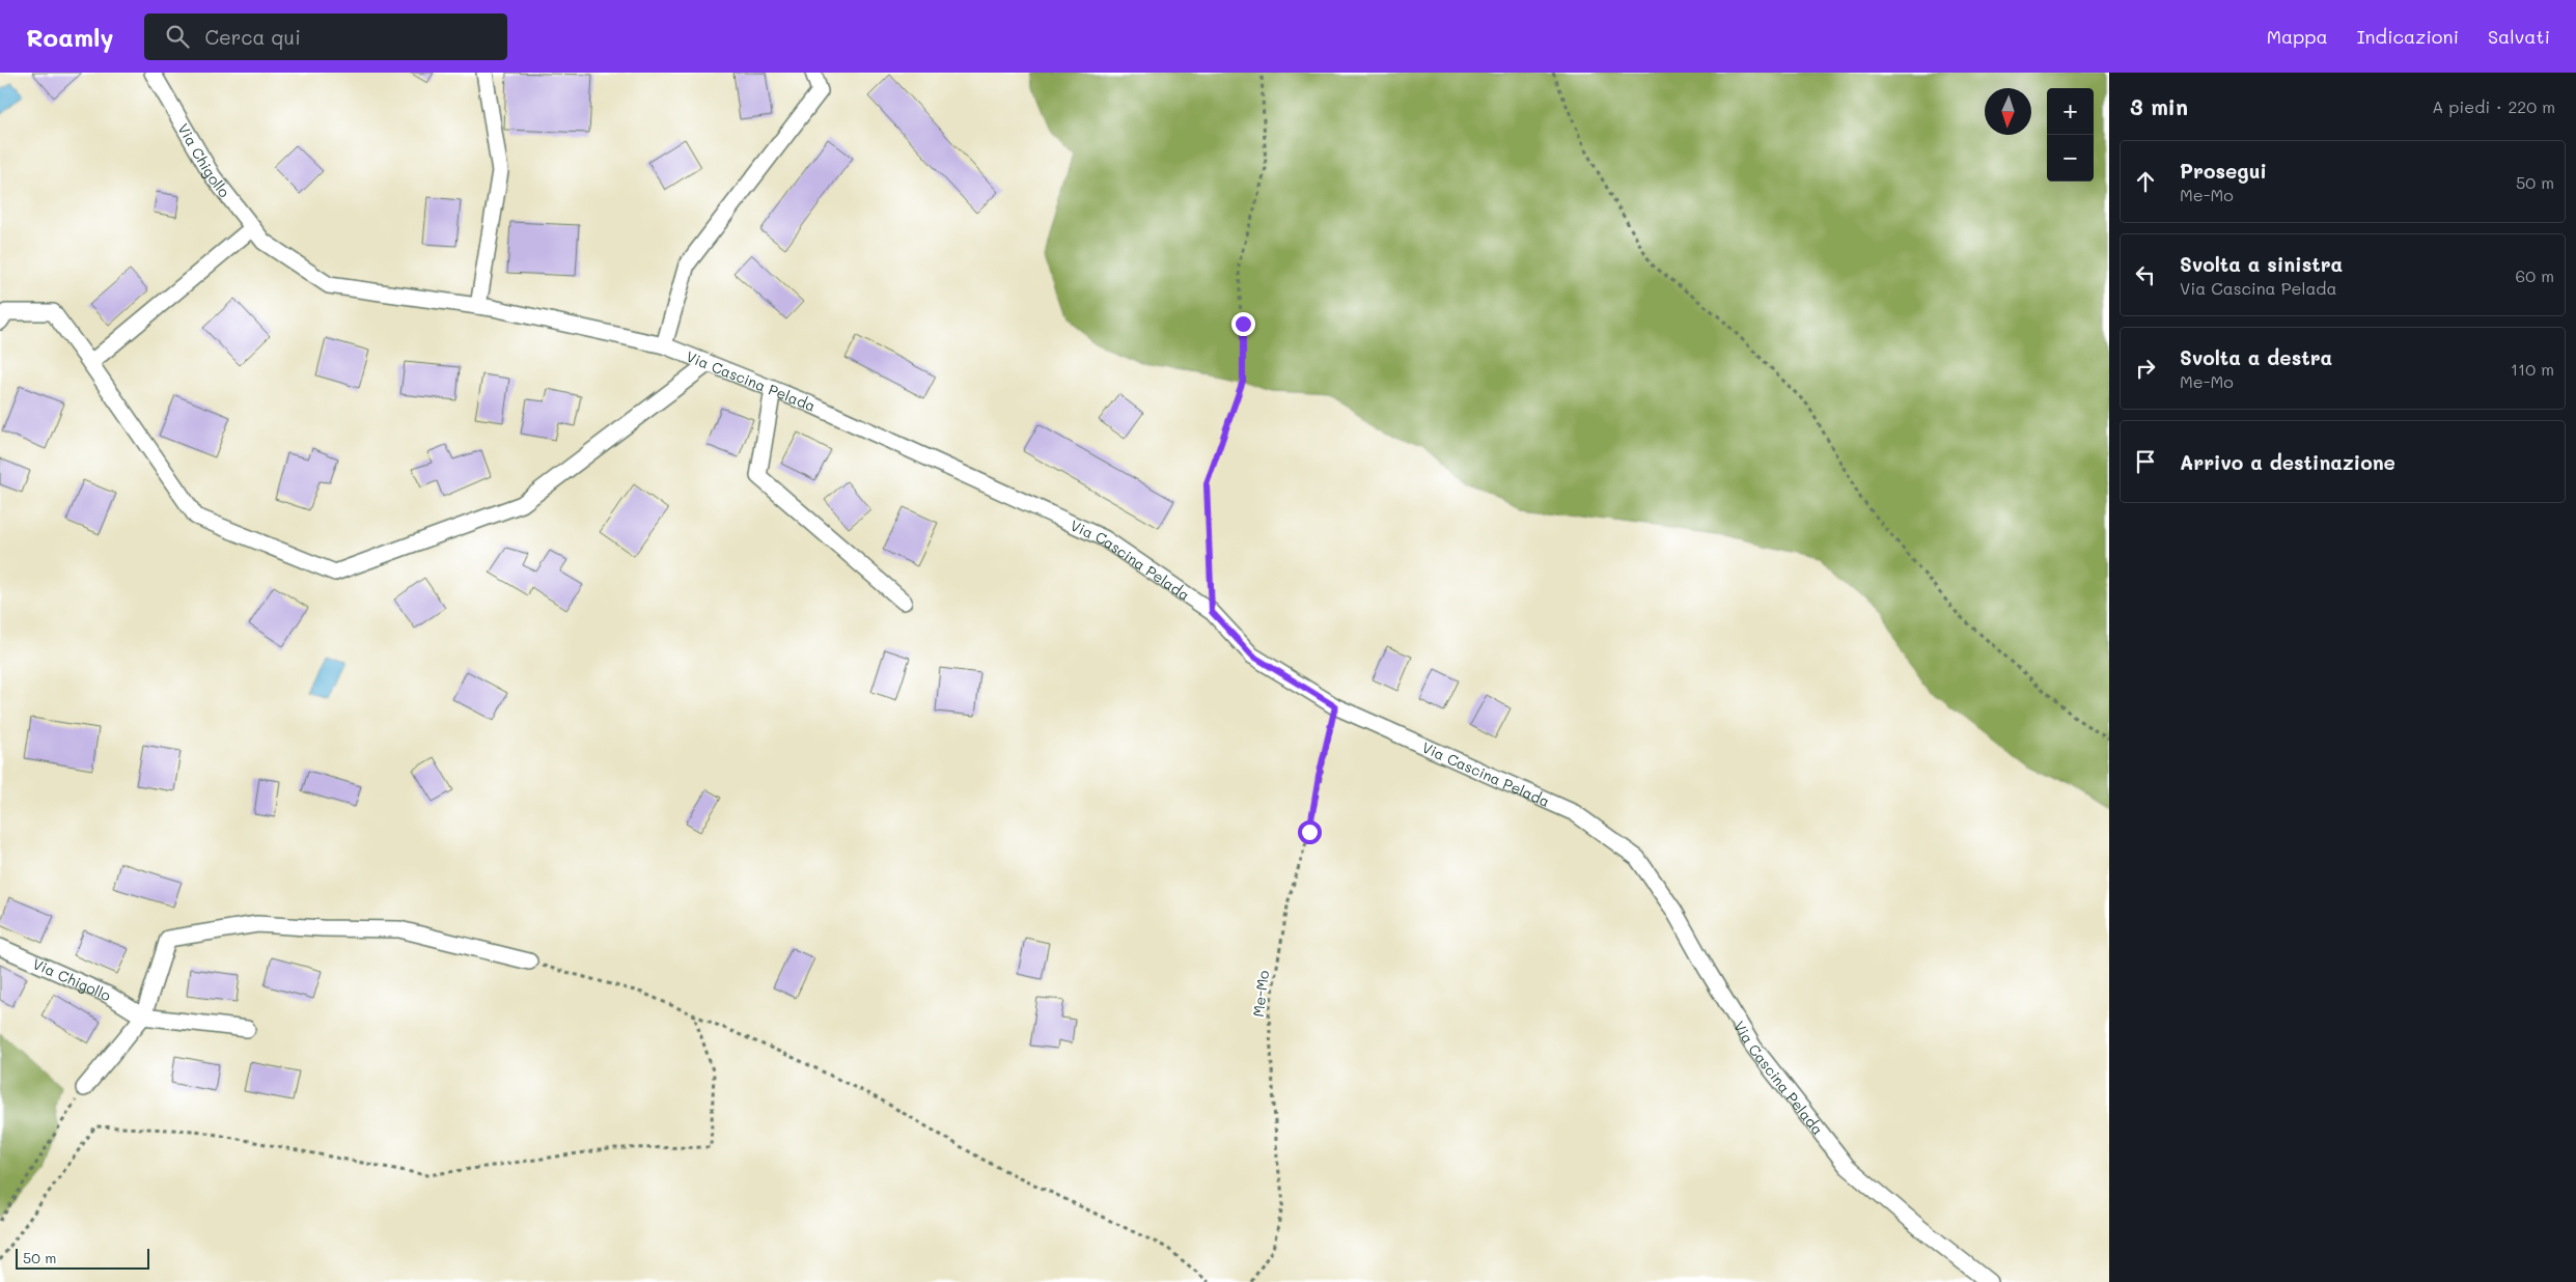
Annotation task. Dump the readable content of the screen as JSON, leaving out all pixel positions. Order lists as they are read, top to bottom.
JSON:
{
  "streets": {
    "street": ["Via Chigollo", "Via Cascina Pelada"],
    "path": ["Me-Mo"]
  },
  "crossings": [
    ["Via Chigollo", "Via Cascina Pelada"],
    ["Via Cascina Pelada", "Me-Mo"]
  ],
  "scale_bar": "50 m",
  "north": "bottom",
  "page": {
    "header": "Roamly",
    "search": "Cerca qui",
    "nav": ["Mappa", "Indicazioni", "Salvati"],
    "heading": ["3 min", "A piedi · 220 m"],
    "map_buttons": ["+", "−"],
    "list": [
      ["Prosegui", "Me-Mo", "50 m"],
      ["Svolta a sinistra", "Via Cascina Pelada", "60 m"],
      ["Svolta a destra", "Me-Mo", "110 m"],
      "Arrivo a destinazione"
    ],
    "scale": "50 m"
  }
}
